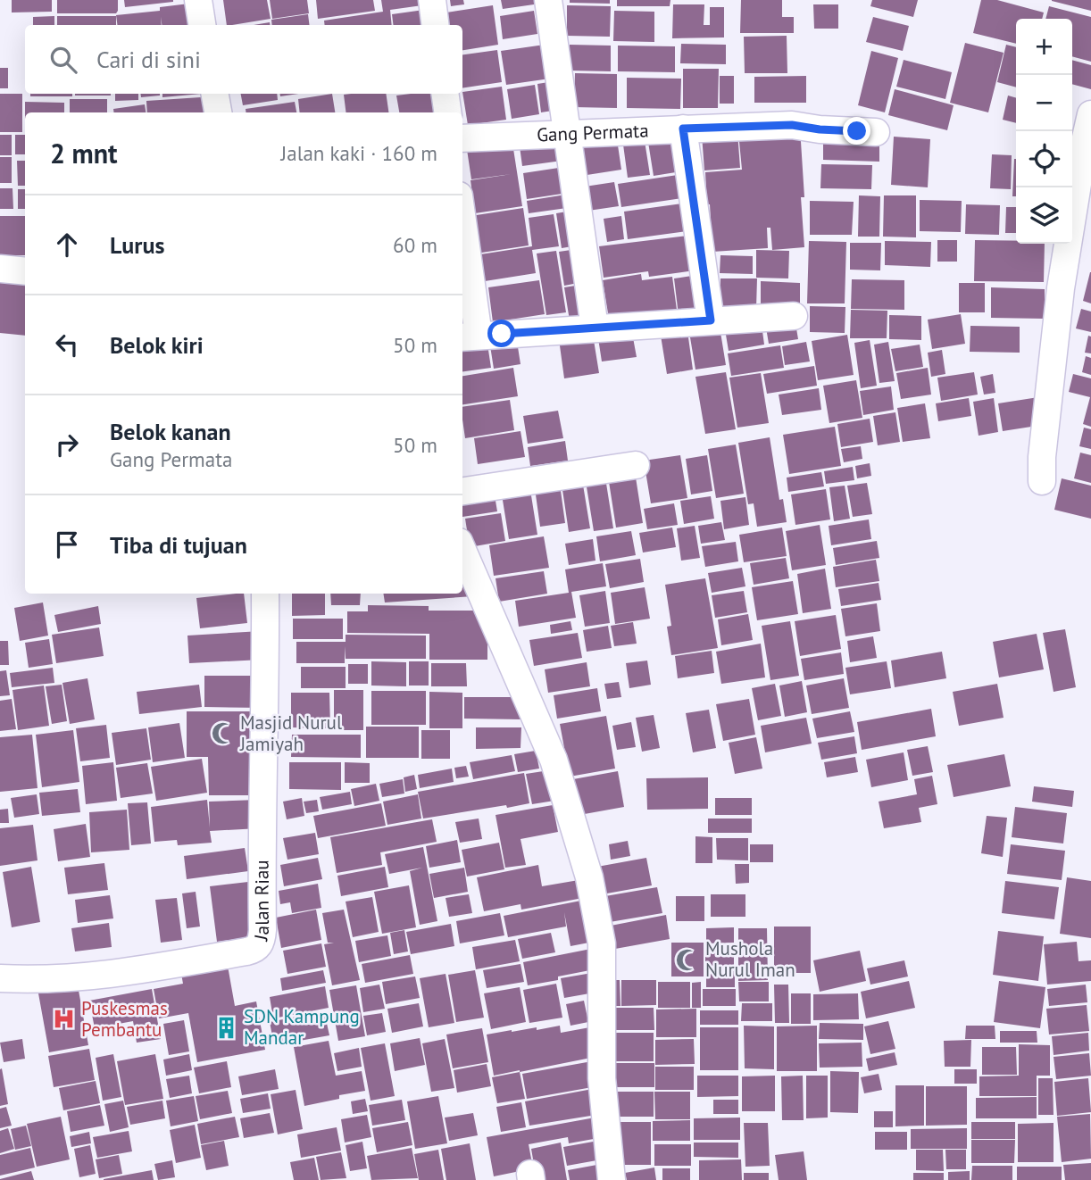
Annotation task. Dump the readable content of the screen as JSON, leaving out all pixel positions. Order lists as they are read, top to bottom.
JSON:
{
  "streets": {
    "street": ["Gang Permata", "Jalan Riau"]
  },
  "places": {
    "mosque": ["Masjid Nurul Jamiyah", "Mushola Nurul Iman"],
    "hospital": ["Puskesmas Pembantu"],
    "building": ["SDN Kampung Mandar"]
  },
  "page": {
    "map_buttons": ["+", "−"],
    "search": "Cari di sini",
    "heading": ["2 mnt", "Jalan kaki · 160 m"],
    "list": [
      ["Lurus", "60 m"],
      ["Belok kiri", "50 m"],
      ["Belok kanan", "Gang Permata", "50 m"],
      "Tiba di tujuan"
    ]
  }
}
